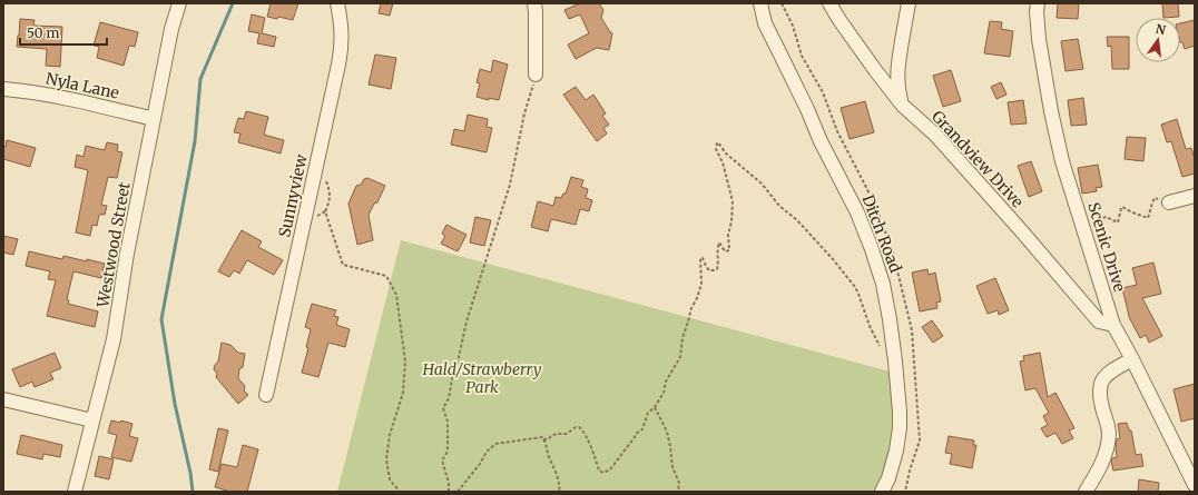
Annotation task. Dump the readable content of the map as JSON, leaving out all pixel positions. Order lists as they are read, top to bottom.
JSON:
{
  "streets": {
    "street": [
      "Nyla Lane",
      "Grandview Drive",
      "Sunnyview",
      "Ditch Road",
      "Westwood Street",
      "Scenic Drive"
    ]
  },
  "crossings": [
    ["Nyla Lane", "Westwood Street"],
    ["Grandview Drive", "Scenic Drive"]
  ],
  "parks": ["Hald/Strawberry Park"],
  "scale_bar": "50 m",
  "north": "top"
}
